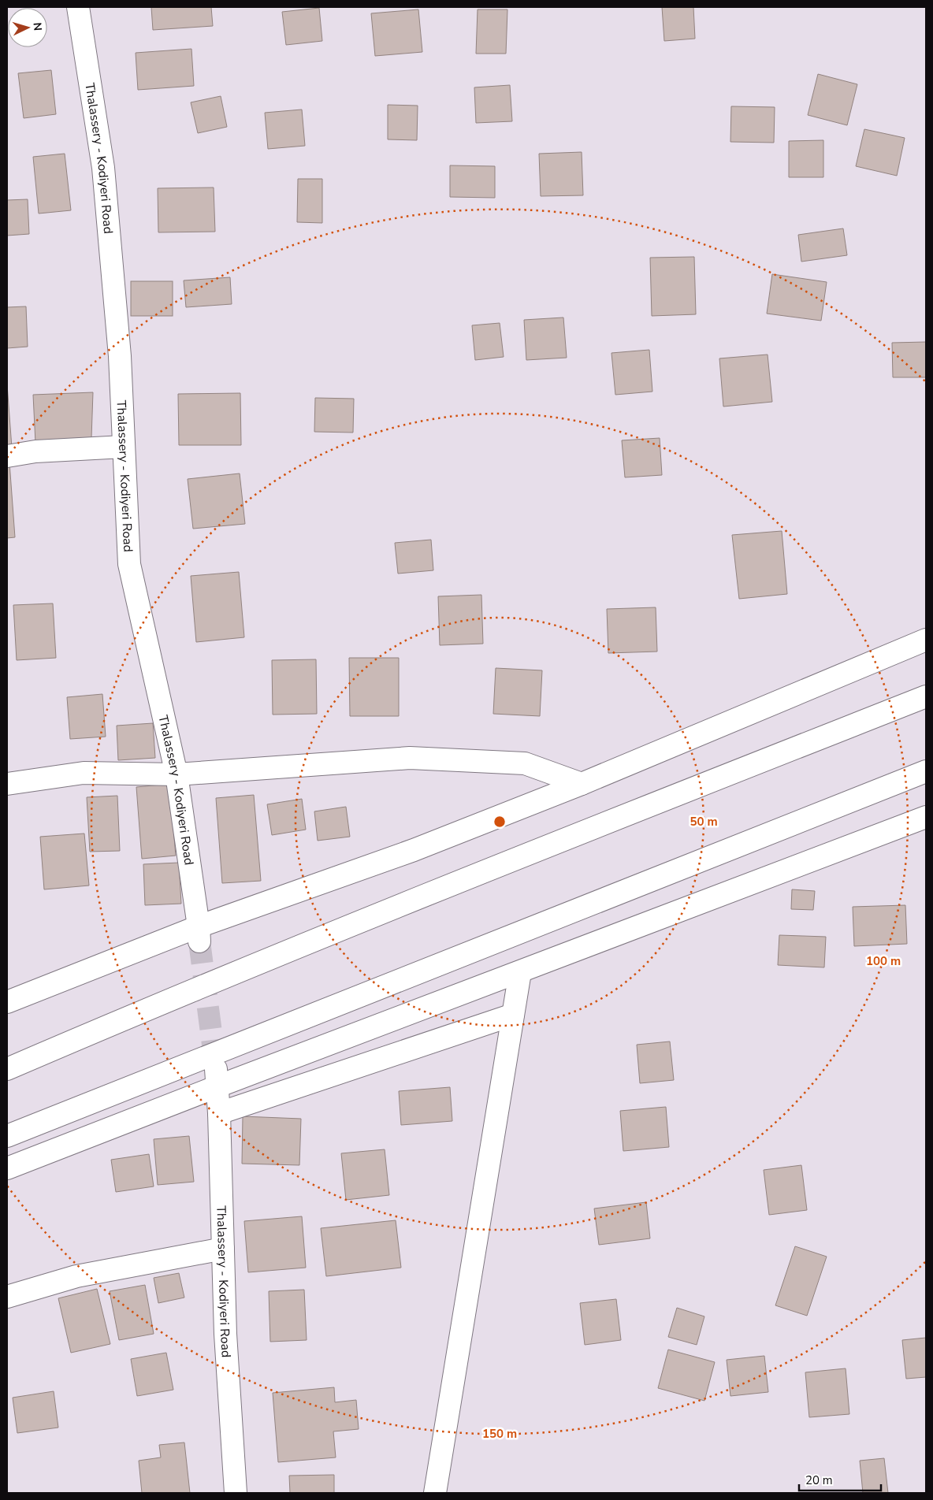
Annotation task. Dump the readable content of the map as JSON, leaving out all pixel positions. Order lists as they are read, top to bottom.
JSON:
{
  "streets": {
    "main road": ["Thalassery - Kodiyeri Road"]
  },
  "scale_bar": "20 m",
  "north": "right",
  "rings": ["50 m", "100 m", "150 m"]
}
